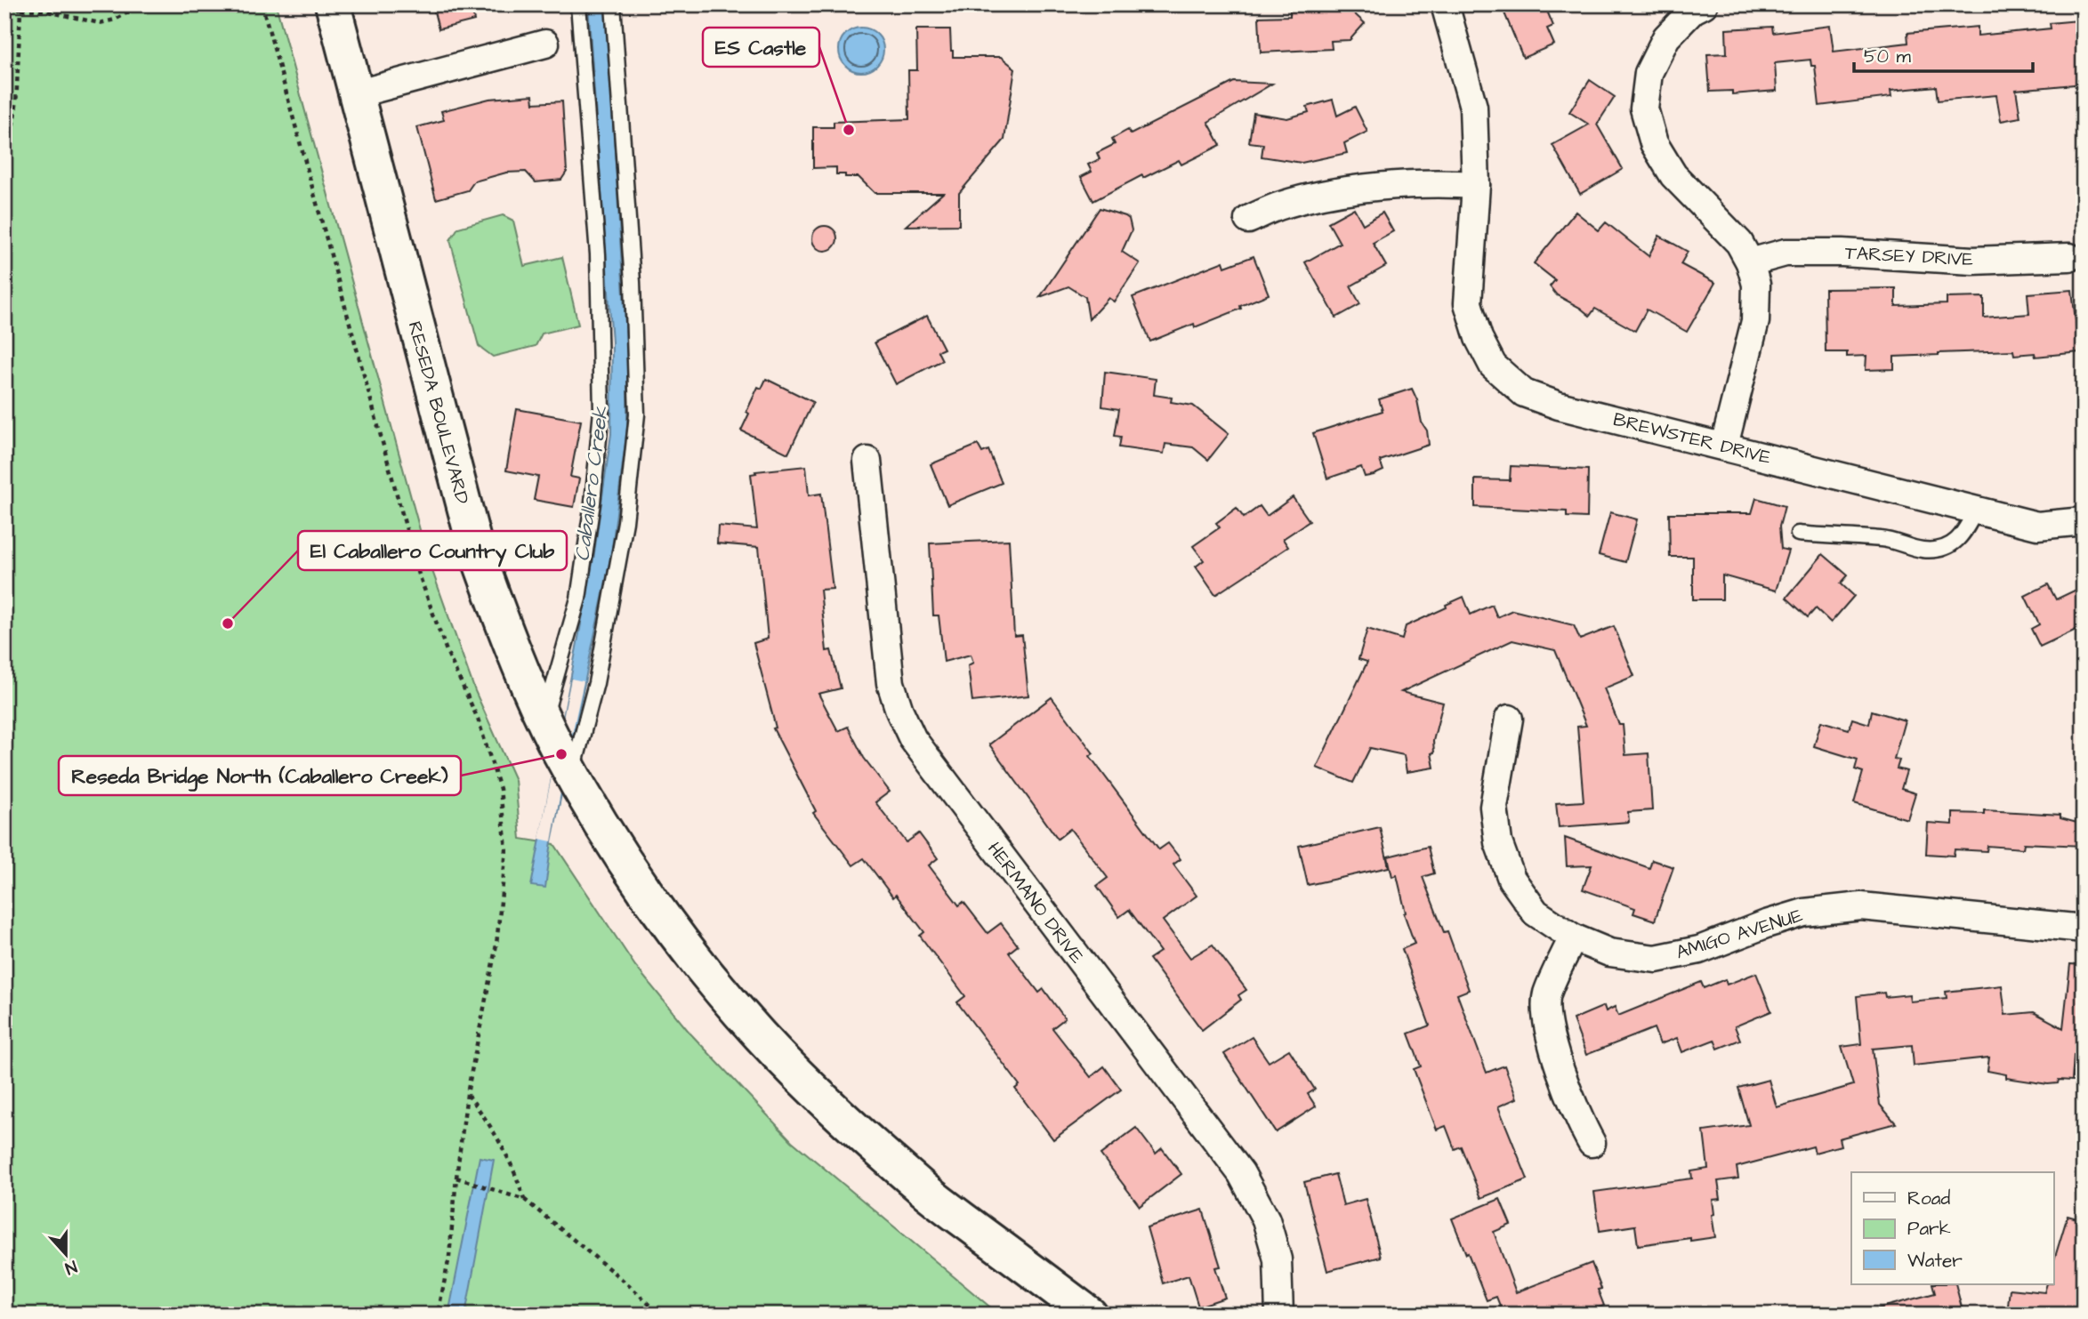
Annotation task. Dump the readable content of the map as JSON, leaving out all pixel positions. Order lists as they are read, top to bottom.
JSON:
{
  "streets": {
    "main road": ["RESEDA BOULEVARD"],
    "street": [
      "TARSEY DRIVE",
      "BREWSTER DRIVE",
      "HERMANO DRIVE",
      "AMIGO AVENUE"
    ]
  },
  "water": ["Caballero Creek"],
  "places": ["ES Castle", "El Caballero Country Club", "Reseda Bridge North (Caballero Creek)"],
  "legend": ["Road", "Park", "Water"],
  "scale_bar": "50 m",
  "north": "bottom"
}
